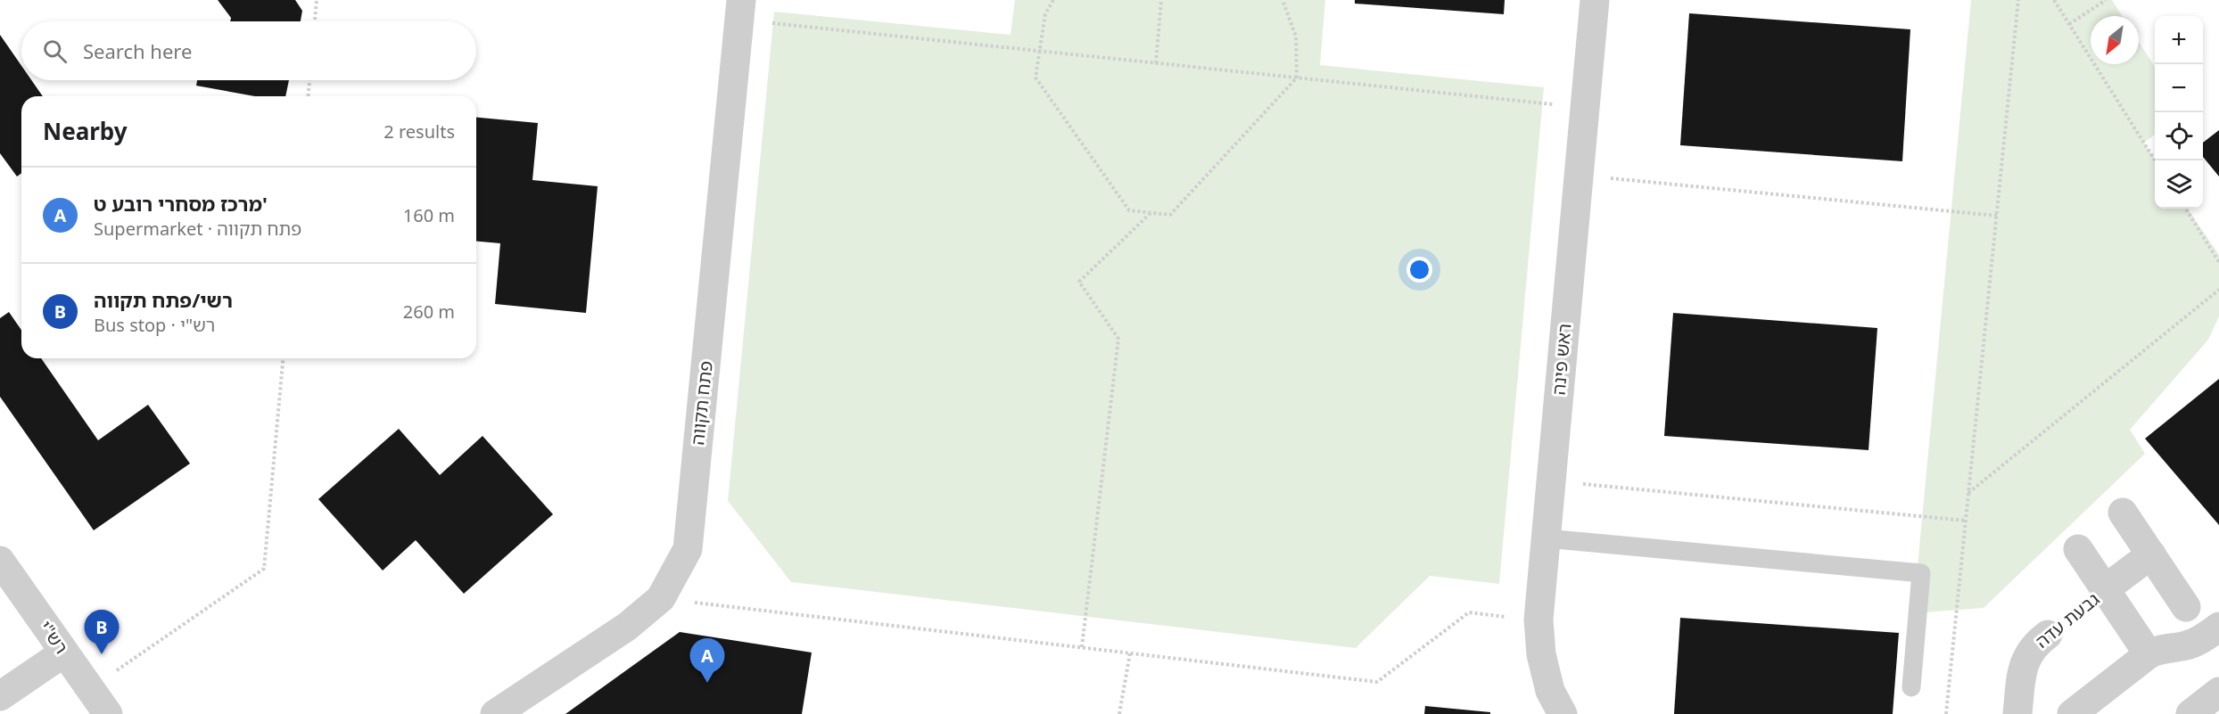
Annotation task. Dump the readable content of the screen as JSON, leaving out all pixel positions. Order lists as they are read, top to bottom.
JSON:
{
  "streets": {
    "street": [
      "ראש פינה",
      "פתח תקווה",
      "גבעת עדה",
      "רש\"י"
    ]
  },
  "north": "bottom left",
  "page": {
    "map_buttons": ["+", "−"],
    "search": "Search here",
    "heading": ["Nearby", "2 results"],
    "list": [
      {
        "mark": "A",
        "name": "מרכז מסחרי רובע ט'",
        "note": "Supermarket · פתח תקווה",
        "value": "160 m"
      },
      {
        "mark": "B",
        "name": "רשי/פתח תקווה",
        "note": "Bus stop · רש\"י",
        "value": "260 m"
      }
    ],
    "pins": ["B", "A"]
  }
}
